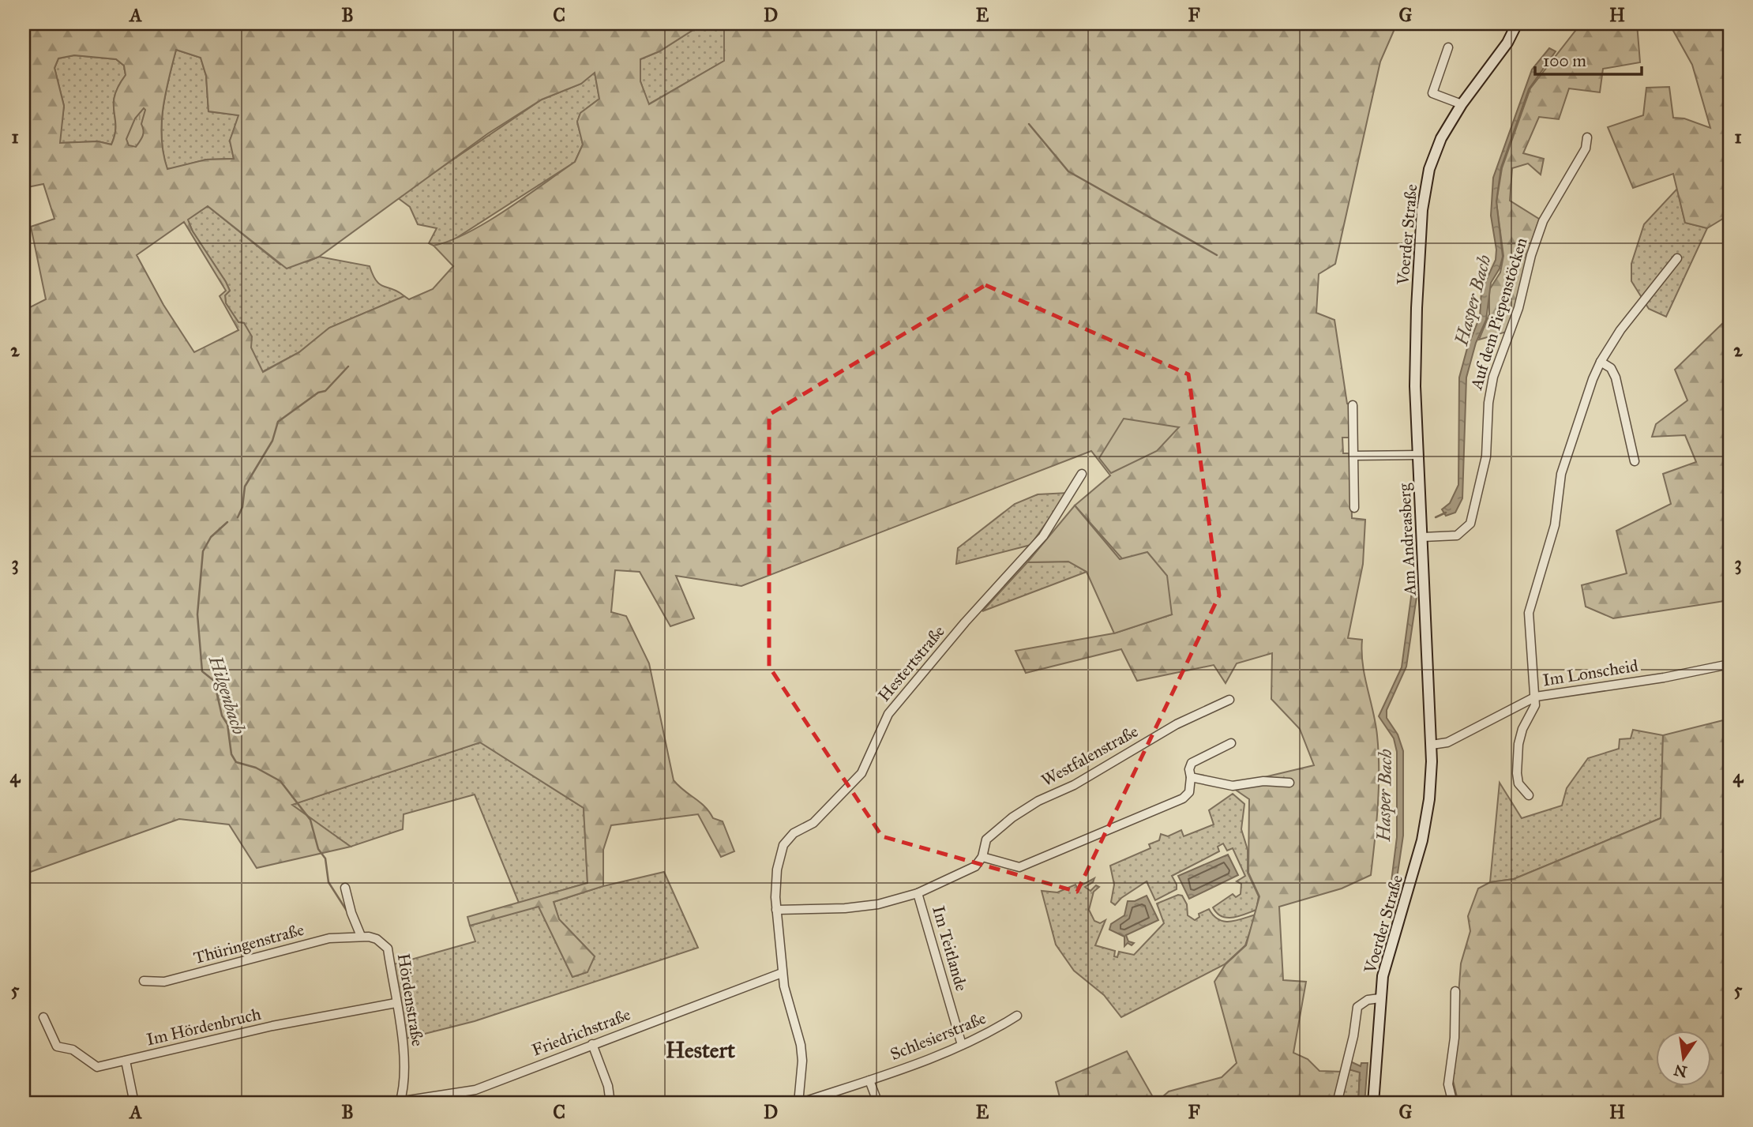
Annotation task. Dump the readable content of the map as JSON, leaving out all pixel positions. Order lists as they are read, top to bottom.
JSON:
{
  "streets": {
    "main road": ["Voerder Straße", "Am Andreasberg"],
    "street": [
      "Auf dem Piepenstöcken",
      "Hestertstraße",
      "Im Lonscheid",
      "Westfalenstraße",
      "Thüringenstraße",
      "Im Teitlande",
      "Hördenstraße",
      "Im Hördenbruch",
      "Friedrichstraße",
      "Schlesierstraße"
    ]
  },
  "crossings": [
    ["Voerder Straße", "Am Andreasberg"],
    ["Voerder Straße", "Im Lonscheid"],
    ["Auf dem Piepenstöcken", "Am Andreasberg"],
    ["Hestertstraße", "Westfalenstraße"],
    ["Hestertstraße", "Friedrichstraße"],
    ["Hestertstraße", "Schlesierstraße"],
    ["Westfalenstraße", "Im Teitlande"],
    ["Thüringenstraße", "Hördenstraße"],
    ["Im Teitlande", "Schlesierstraße"],
    ["Hördenstraße", "Im Hördenbruch"],
    ["Hördenstraße", "Friedrichstraße"]
  ],
  "districts": ["Hestert"],
  "water": ["Hasper Bach", "Hilgenbach"],
  "scale_bar": "100 m",
  "north": "bottom",
  "grid": {
    "columns": [
      "A",
      "B",
      "C",
      "D",
      "E",
      "F",
      "G",
      "H"
    ],
    "rows": [
      "1",
      "2",
      "3",
      "4",
      "5"
    ]
  }
}
